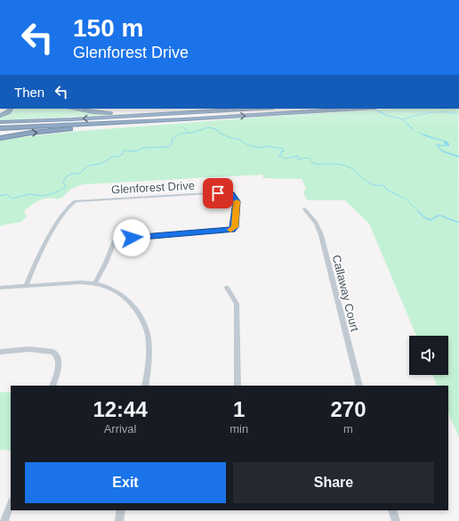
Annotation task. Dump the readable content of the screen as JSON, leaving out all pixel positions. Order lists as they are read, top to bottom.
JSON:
{
  "streets": {
    "street": ["Glenforest Drive", "Callaway Court"]
  },
  "page": {
    "turn": ["150 m", "Glenforest Drive"],
    "then": "Then",
    "eta": [
      "12:44",
      "Arrival",
      "1",
      "min",
      "270",
      "m"
    ],
    "buttons": ["Exit", "Share"]
  }
}
